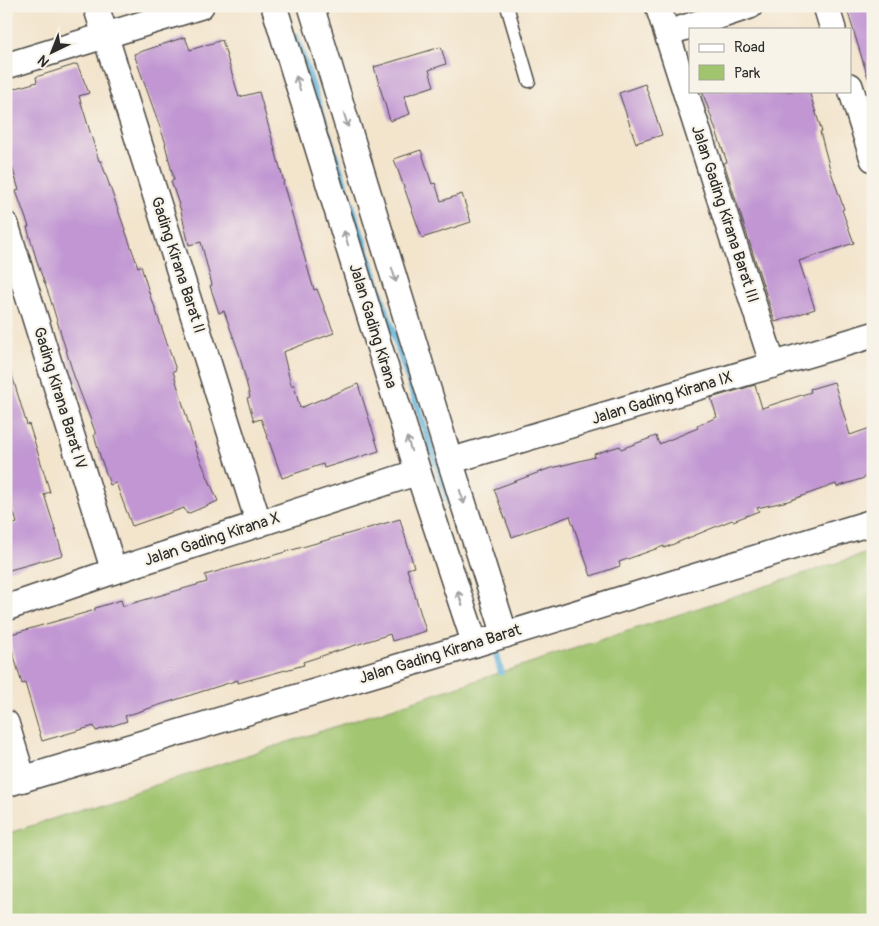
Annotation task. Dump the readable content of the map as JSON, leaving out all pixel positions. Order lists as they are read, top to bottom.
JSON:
{
  "streets": {
    "street": [
      "Jalan Gading Kirana Barat III",
      "Gading Kirana Barat II",
      "Jalan Gading Kirana",
      "Gading Kirana Barat IV",
      "Jalan Gading Kirana IX",
      "Jalan Gading Kirana X",
      "Jalan Gading Kirana Barat"
    ]
  },
  "crossings": [
    ["Jalan Gading Kirana Barat III", "Jalan Gading Kirana IX"],
    ["Gading Kirana Barat II", "Jalan Gading Kirana X"],
    ["Jalan Gading Kirana", "Jalan Gading Kirana X"],
    ["Jalan Gading Kirana", "Jalan Gading Kirana Barat"],
    ["Gading Kirana Barat IV", "Jalan Gading Kirana X"]
  ],
  "legend": ["Road", "Park"],
  "north": "bottom left"
}
